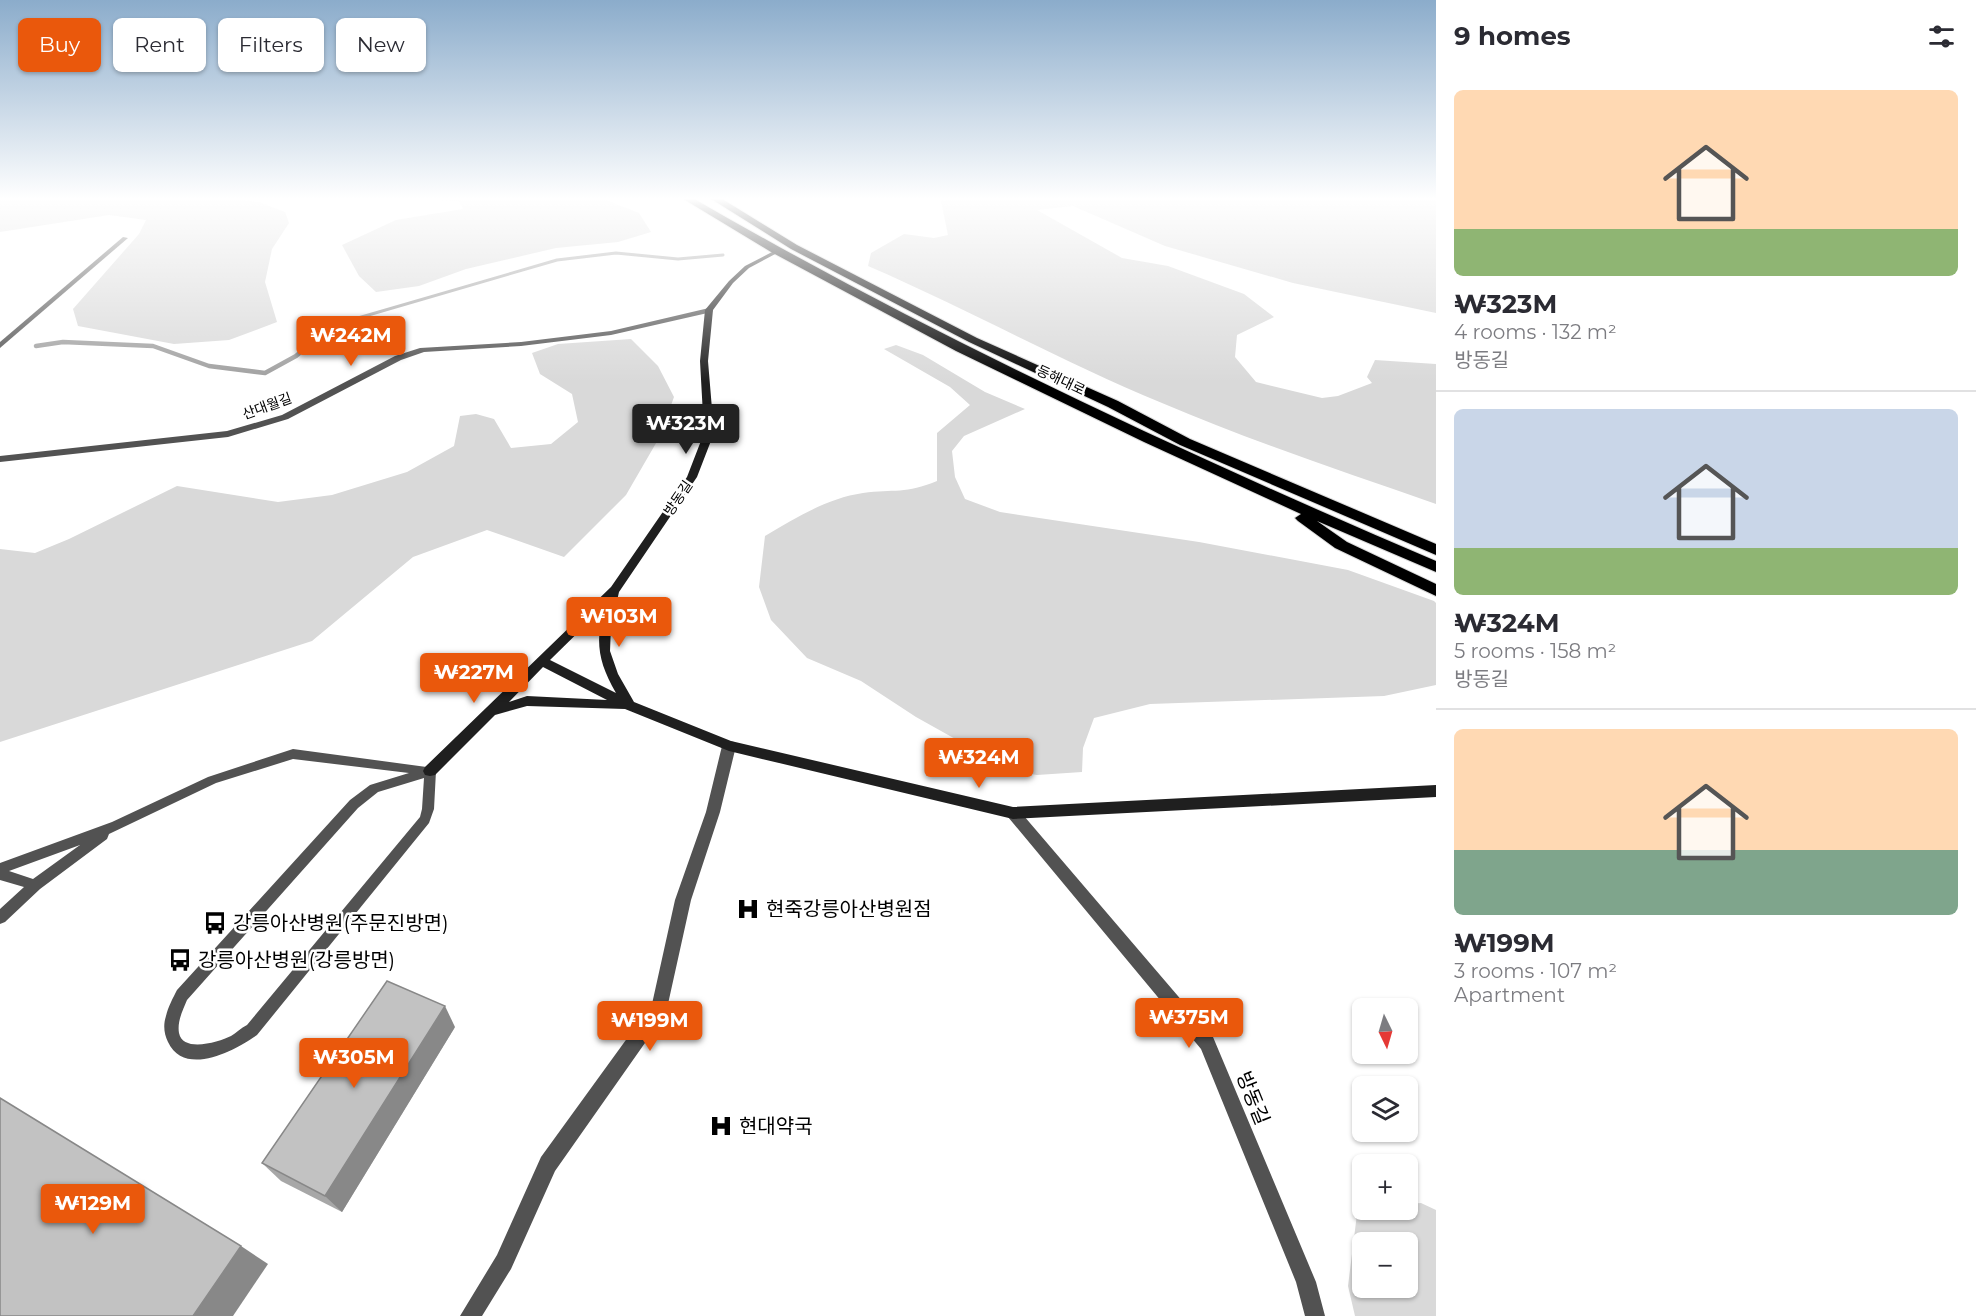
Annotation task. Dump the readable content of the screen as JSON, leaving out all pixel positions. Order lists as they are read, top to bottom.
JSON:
{
  "streets": {
    "highway": ["동해대로"],
    "street": ["산대월길", "방동길"]
  },
  "crossings": [
    ["산대월길", "방동길"]
  ],
  "places": {
    "hospital": ["현죽강릉아산병원점", "현대약국"],
    "bus stop": ["강릉아산병원(주문진방면)", "강릉아산병원(강릉방면)"]
  },
  "north": "bottom",
  "page": {
    "heading": "9 homes",
    "chip": [
      "Buy",
      "Rent",
      "Filters",
      "New"
    ],
    "list": [
      {
        "name": "₩323M",
        "note": "4 rooms · 132 m² · 방동길"
      },
      {
        "name": "₩324M",
        "note": "5 rooms · 158 m² · 방동길"
      },
      {
        "name": "₩199M",
        "note": "3 rooms · 107 m² · Apartment"
      }
    ],
    "price": [
      "₩242M",
      "₩323M",
      "₩103M",
      "₩227M",
      "₩324M",
      "₩375M",
      "₩199M",
      "₩305M",
      "₩129M"
    ],
    "map_buttons": ["+", "−"]
  }
}
